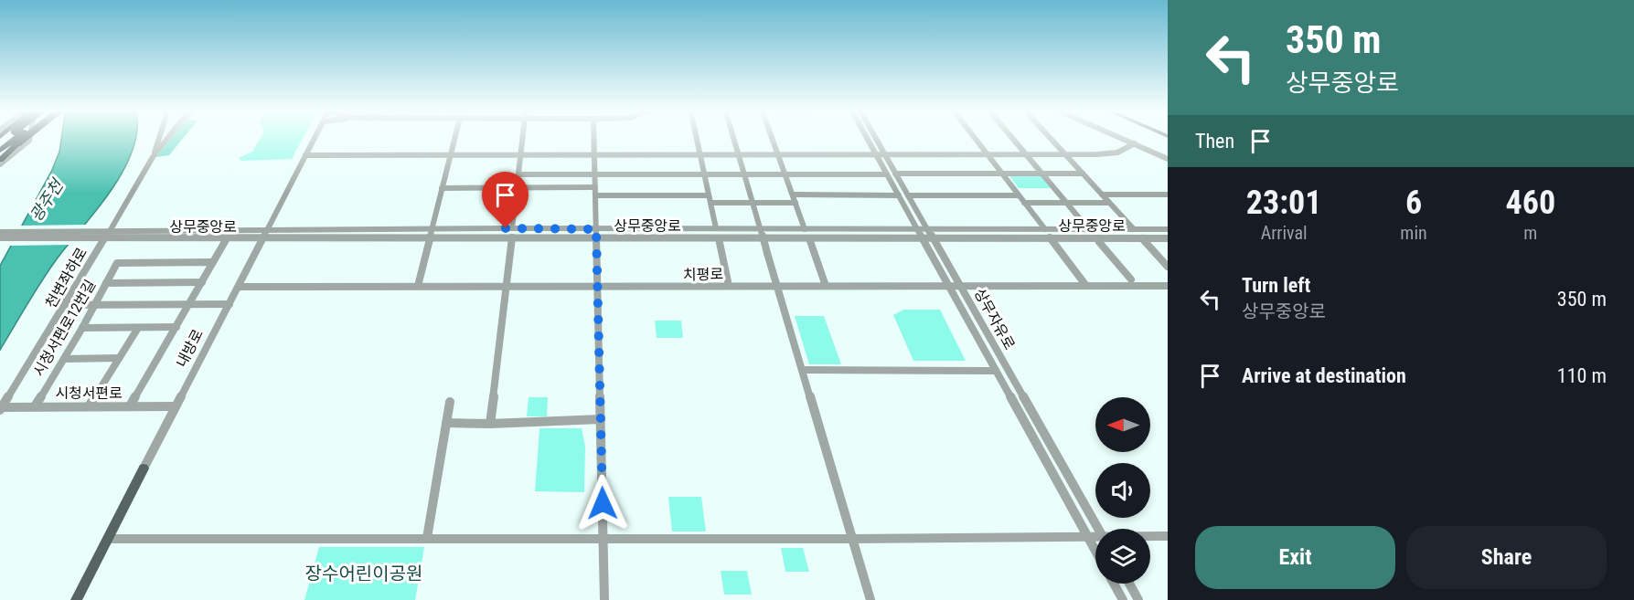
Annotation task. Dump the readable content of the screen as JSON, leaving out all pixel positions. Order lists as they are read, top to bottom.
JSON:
{
  "streets": {
    "main road": ["내방로"],
    "street": [
      "상무중앙로",
      "치평로",
      "천변좌하로",
      "상무자유로",
      "시청서편로12번길",
      "시청서편로"
    ]
  },
  "crossings": [
    ["상무중앙로", "천변좌하로"],
    ["상무중앙로", "상무자유로"],
    ["상무중앙로", "내방로"],
    ["치평로", "상무자유로"],
    ["치평로", "내방로"],
    ["천변좌하로", "시청서편로"],
    ["시청서편로12번길", "시청서편로"],
    ["내방로", "시청서편로"]
  ],
  "water": ["광주천"],
  "parks": ["장수어린이공원"],
  "north": "left",
  "page": {
    "turn": ["350 m", "상무중앙로"],
    "then": "Then",
    "eta": [
      "23:01",
      "Arrival",
      "6",
      "min",
      "460",
      "m"
    ],
    "list": [
      {
        "name": "Turn left",
        "note": "상무중앙로",
        "value": "350 m"
      },
      {
        "name": "Arrive at destination",
        "value": "110 m"
      }
    ],
    "buttons": ["Exit", "Share"]
  }
}
